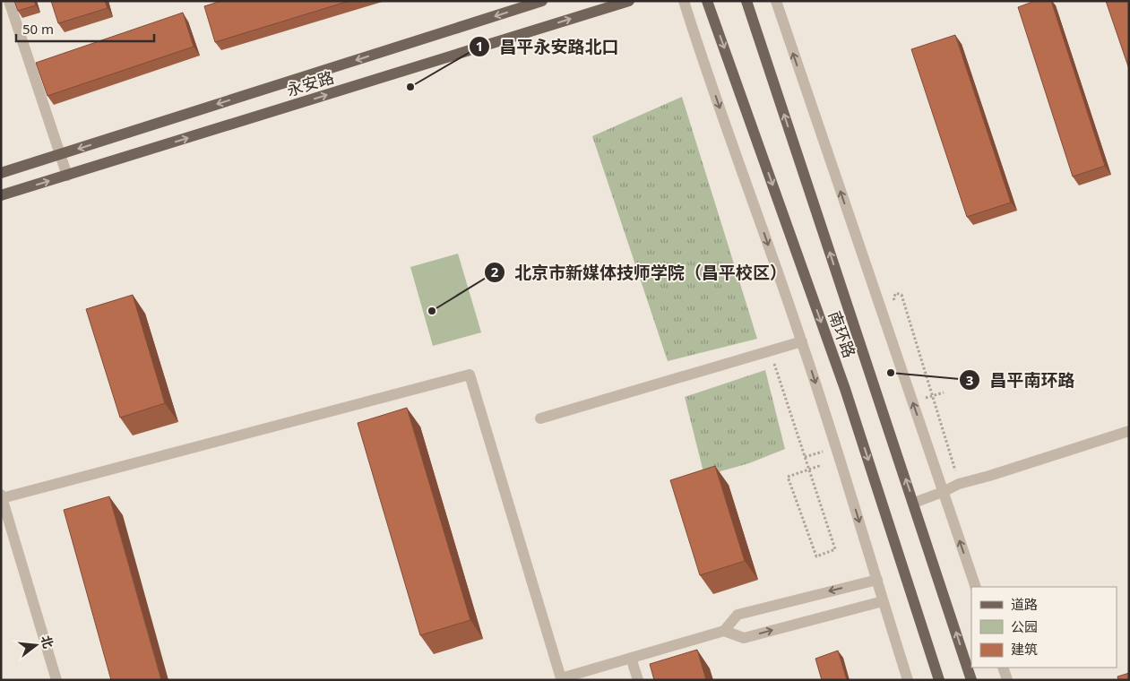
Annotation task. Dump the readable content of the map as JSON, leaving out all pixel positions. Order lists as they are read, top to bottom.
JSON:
{
  "streets": {
    "main road": ["永安路", "南环路"]
  },
  "places": ["昌平永安路北口", "北京市新媒体技师学院（昌平校区）", "昌平南环路"],
  "legend": ["道路", "公园", "建筑"],
  "scale_bar": "50 m",
  "north": "right"
}
